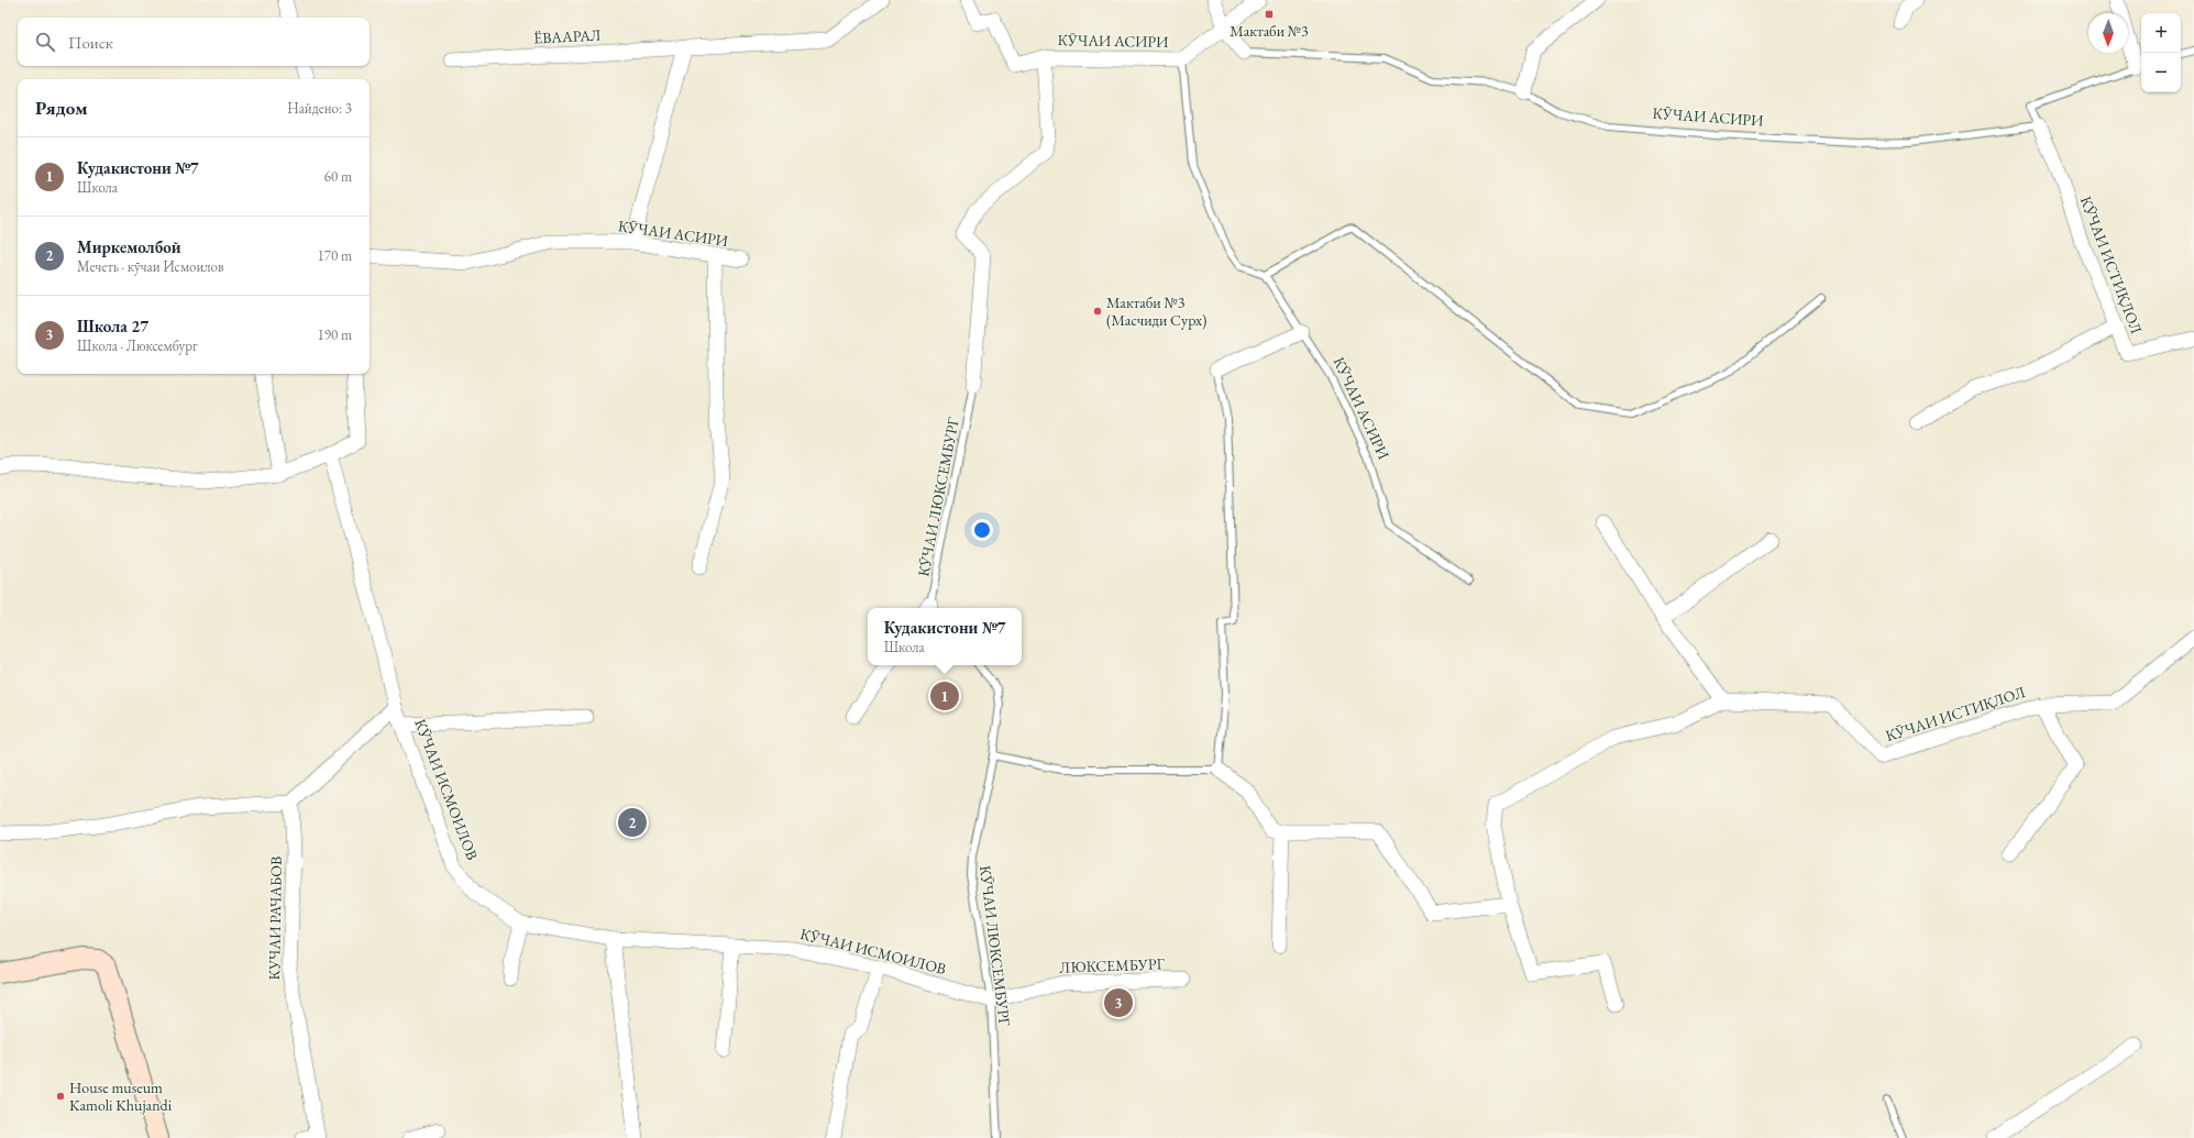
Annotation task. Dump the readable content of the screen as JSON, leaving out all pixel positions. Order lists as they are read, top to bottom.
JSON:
{
  "streets": {
    "street": [
      "ЁВААРАЛ",
      "КӮЧАИ АСИРИ",
      "КӮЧАИ ИСТИҚЛОЛ",
      "КӮЧАИ ИСМОИЛОВ",
      "КУЧАИ РАЧАБОВ",
      "ЛЮКСЕМБУРГ"
    ],
    "lane": ["КӮЧАИ ЛЮКСЕМБУРГ"]
  },
  "crossings": [
    ["КӮЧАИ АСИРИ", "КӮЧАИ ИСТИҚЛОЛ"],
    ["КӮЧАИ АСИРИ", "КӮЧАИ ЛЮКСЕМБУРГ"],
    ["КӮЧАИ ЛЮКСЕМБУРГ", "КӮЧАИ ИСМОИЛОВ"],
    ["КӮЧАИ ЛЮКСЕМБУРГ", "ЛЮКСЕМБУРГ"],
    ["КӮЧАИ ИСМОИЛОВ", "ЛЮКСЕМБУРГ"]
  ],
  "places": {
    "transit": ["Мактаби №3"],
    "other": ["Мактаби №3 (Масчиди Сурх)", "House museum Kamoli Khujandi"]
  },
  "north": "bottom",
  "page": {
    "map_buttons": ["+", "−"],
    "search": "Поиск",
    "heading": ["Рядом", "Найдено: 3"],
    "list": [
      {
        "mark": "1",
        "name": "Кудакистони №7",
        "note": "Школа",
        "value": "60 m"
      },
      {
        "mark": "2",
        "name": "Миркемолбой",
        "note": "Мечеть · кӯчаи Исмоилов",
        "value": "170 m"
      },
      {
        "mark": "3",
        "name": "Школа 27",
        "note": "Школа · Люксембург",
        "value": "190 m"
      }
    ],
    "popup": ["Кудакистони №7", "Школа"],
    "pins": ["1", "2", "3"]
  }
}
